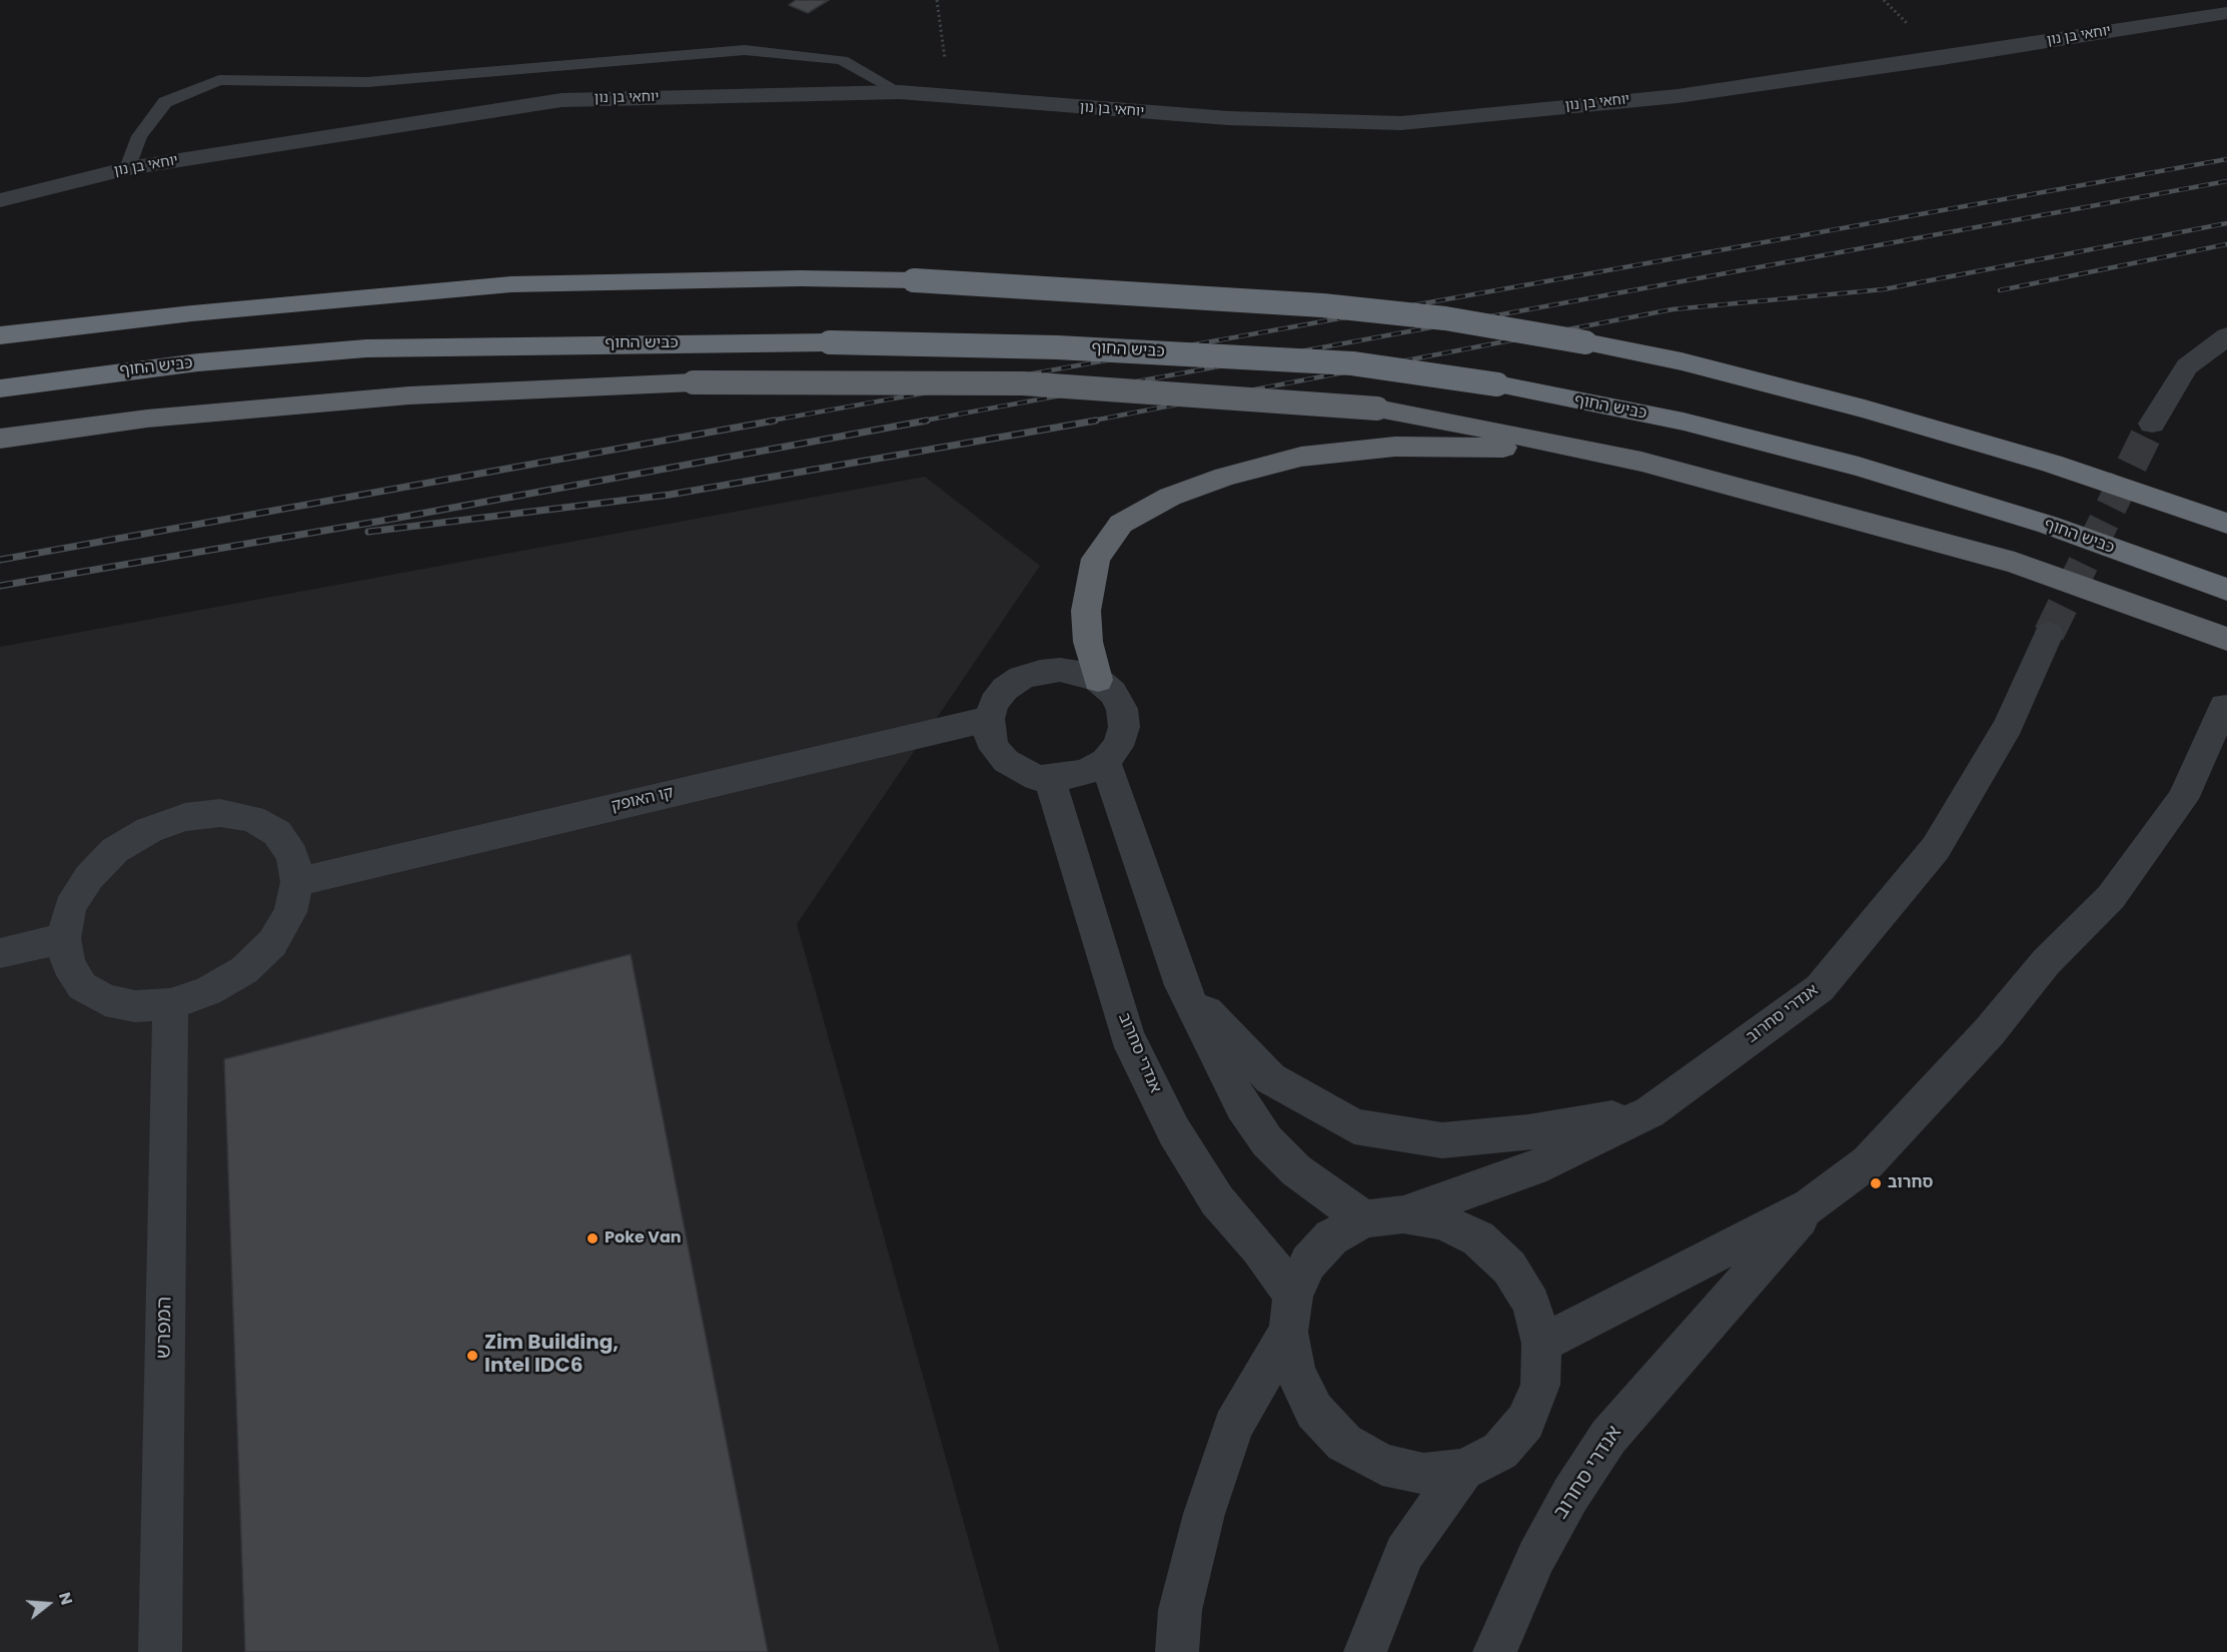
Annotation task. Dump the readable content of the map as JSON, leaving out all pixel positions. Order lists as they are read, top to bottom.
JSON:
{
  "streets": {
    "highway": ["כביש החוף"],
    "street": [
      "יוחאי בן נון",
      "קו האופק",
      "אנדרי סחרוב",
      "המפרש"
    ]
  },
  "crossings": [
    ["קו האופק", "אנדרי סחרוב"],
    ["קו האופק", "המפרש"]
  ],
  "places": ["סחרוב", "Poke Van", "Zim Building, Intel IDC6"],
  "north": "right"
}
